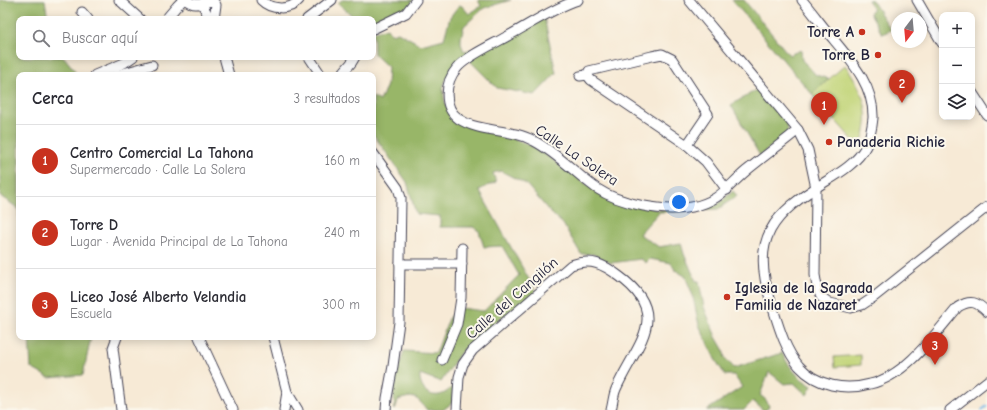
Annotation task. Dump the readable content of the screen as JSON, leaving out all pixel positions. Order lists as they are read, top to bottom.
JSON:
{
  "streets": {
    "street": ["Calle La Solera", "Calle del Cangilón"]
  },
  "places": [
    "Torre A",
    "Torre B",
    "Panaderia Richie",
    "Iglesia de la Sagrada Familia de Nazaret"
  ],
  "north": "bottom",
  "page": {
    "map_buttons": ["+", "−"],
    "search": "Buscar aquí",
    "pins": ["2", "1", "3"],
    "heading": ["Cerca", "3 resultados"],
    "list": [
      {
        "mark": "1",
        "name": "Centro Comercial La Tahona",
        "note": "Supermercado · Calle La Solera",
        "value": "160 m"
      },
      {
        "mark": "2",
        "name": "Torre D",
        "note": "Lugar · Avenida Principal de La Tahona",
        "value": "240 m"
      },
      {
        "mark": "3",
        "name": "Liceo José Alberto Velandia",
        "note": "Escuela",
        "value": "300 m"
      }
    ]
  }
}
